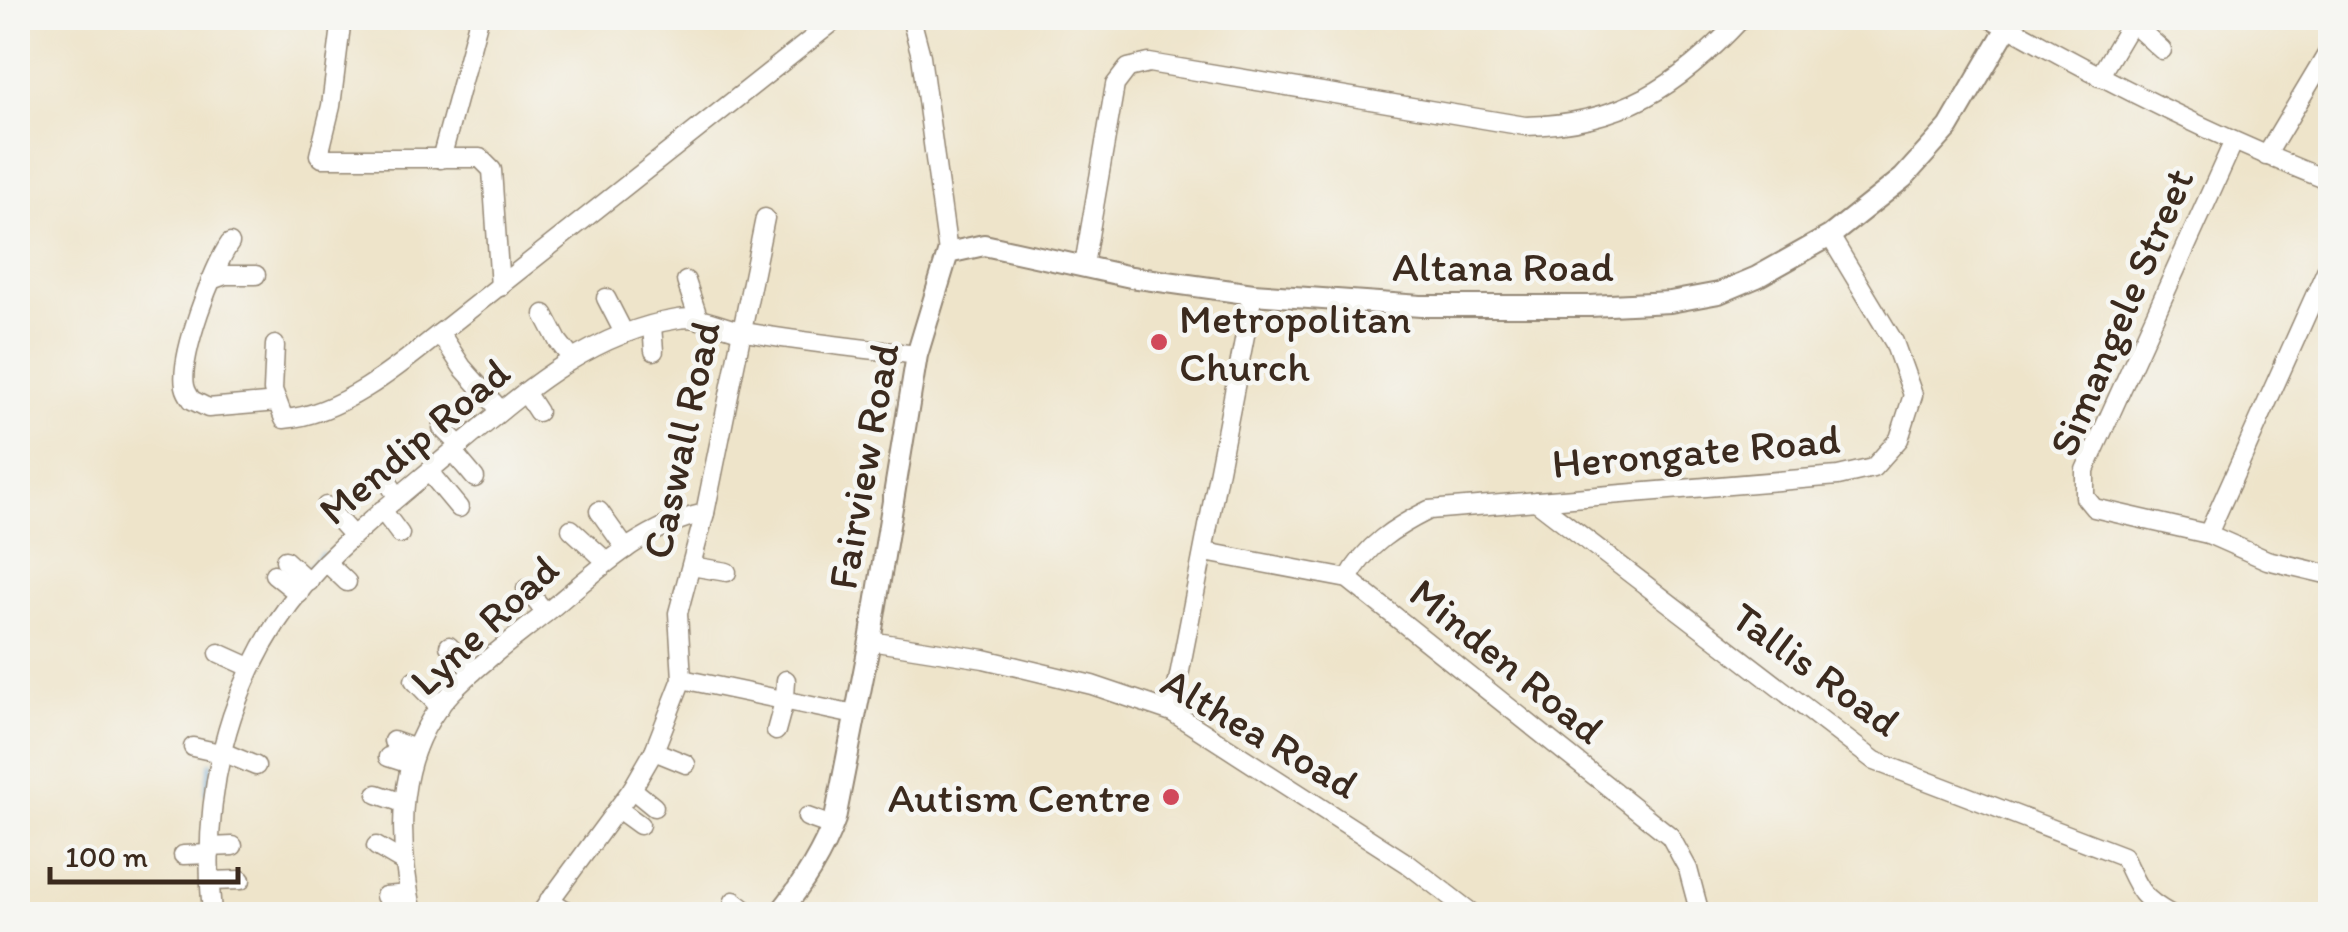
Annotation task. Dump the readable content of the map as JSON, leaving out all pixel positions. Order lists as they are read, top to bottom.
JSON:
{
  "streets": {
    "main road": ["Altana Road", "Fairview Road"],
    "street": [
      "Simangele Street",
      "Caswall Road",
      "Mendip Road",
      "Herongate Road",
      "Lyne Road",
      "Minden Road",
      "Tallis Road",
      "Althea Road"
    ]
  },
  "crossings": [
    ["Altana Road", "Herongate Road"],
    ["Altana Road", "Fairview Road"],
    ["Caswall Road", "Mendip Road"],
    ["Caswall Road", "Lyne Road"],
    ["Mendip Road", "Fairview Road"],
    ["Herongate Road", "Minden Road"],
    ["Herongate Road", "Tallis Road"],
    ["Fairview Road", "Althea Road"]
  ],
  "places": ["Metropolitan Church", "Autism Centre"],
  "scale_bar": "100 m"
}
